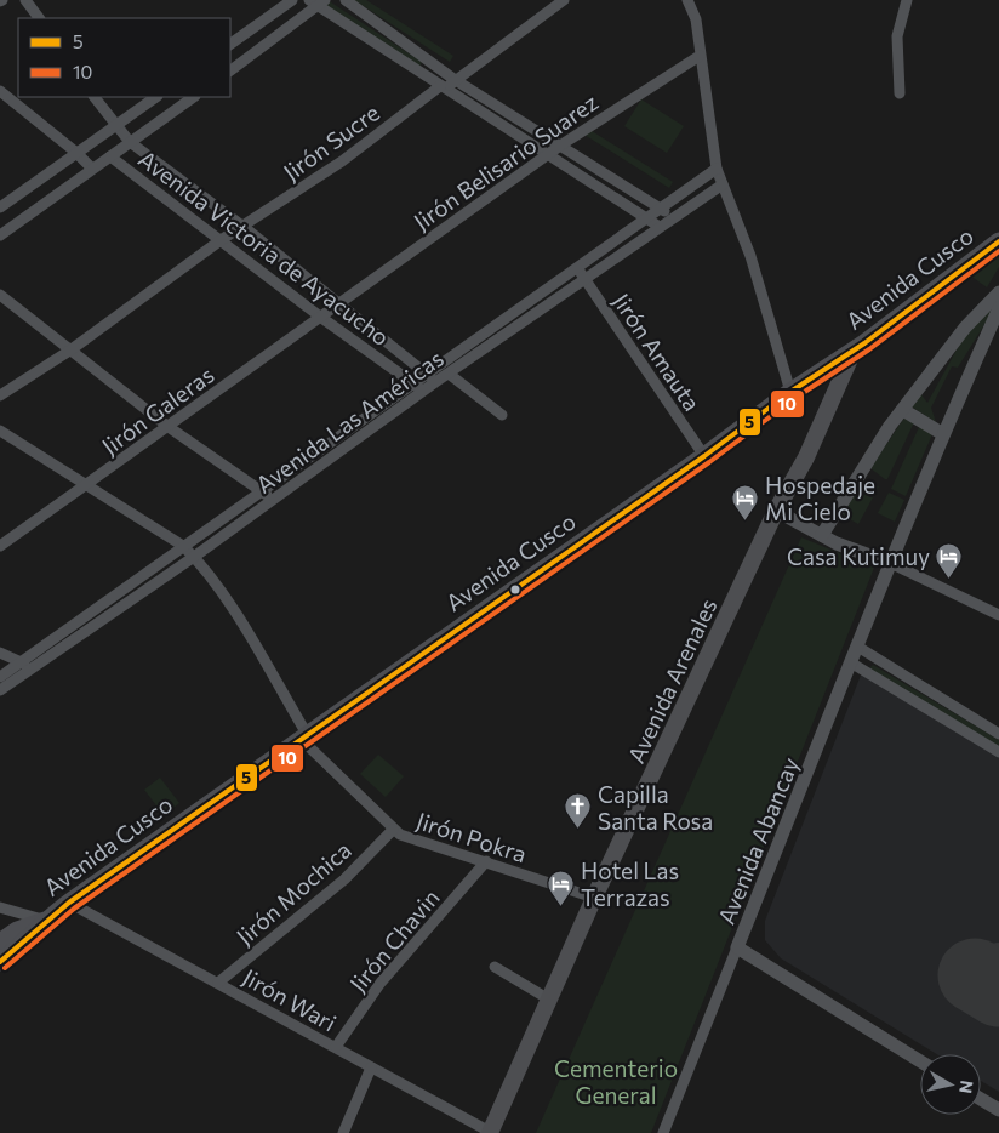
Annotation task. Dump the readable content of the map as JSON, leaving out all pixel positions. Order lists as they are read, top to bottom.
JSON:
{
  "streets": {
    "highway": ["Avenida Cusco"],
    "main road": ["Avenida Arenales"],
    "street": [
      "Jirón Sucre",
      "Jirón Belisario Suarez",
      "Avenida Victoria de Ayacucho",
      "Jirón Amauta",
      "Jirón Galeras",
      "Avenida Las Américas",
      "Jirón Pokra",
      "Avenida Abancay",
      "Jirón Mochica",
      "Jirón Chavin",
      "Jirón Wari"
    ]
  },
  "crossings": [
    ["Jirón Sucre", "Avenida Victoria de Ayacucho"],
    ["Jirón Belisario Suarez", "Avenida Victoria de Ayacucho"],
    ["Jirón Belisario Suarez", "Jirón Galeras"],
    ["Avenida Victoria de Ayacucho", "Jirón Galeras"],
    ["Avenida Victoria de Ayacucho", "Avenida Las Américas"],
    ["Avenida Cusco", "Jirón Amauta"],
    ["Avenida Cusco", "Avenida Arenales"],
    ["Avenida Cusco", "Jirón Pokra"],
    ["Avenida Cusco", "Jirón Wari"],
    ["Jirón Amauta", "Avenida Las Américas"],
    ["Jirón Galeras", "Jirón Pokra"],
    ["Avenida Las Américas", "Jirón Pokra"],
    ["Avenida Arenales", "Jirón Pokra"],
    ["Avenida Arenales", "Jirón Wari"],
    ["Jirón Pokra", "Jirón Mochica"],
    ["Jirón Pokra", "Jirón Chavin"],
    ["Jirón Mochica", "Jirón Wari"],
    ["Jirón Chavin", "Jirón Wari"]
  ],
  "parks": ["Cementerio General"],
  "places": {
    "hotel": ["Hospedaje Mi Cielo", "Casa Kutimuy", "Hotel Las Terrazas"],
    "church": ["Capilla Santa Rosa"]
  },
  "lines": ["transit line 5", "transit line 10"],
  "legend": ["5", "10"],
  "north": "right"
}
